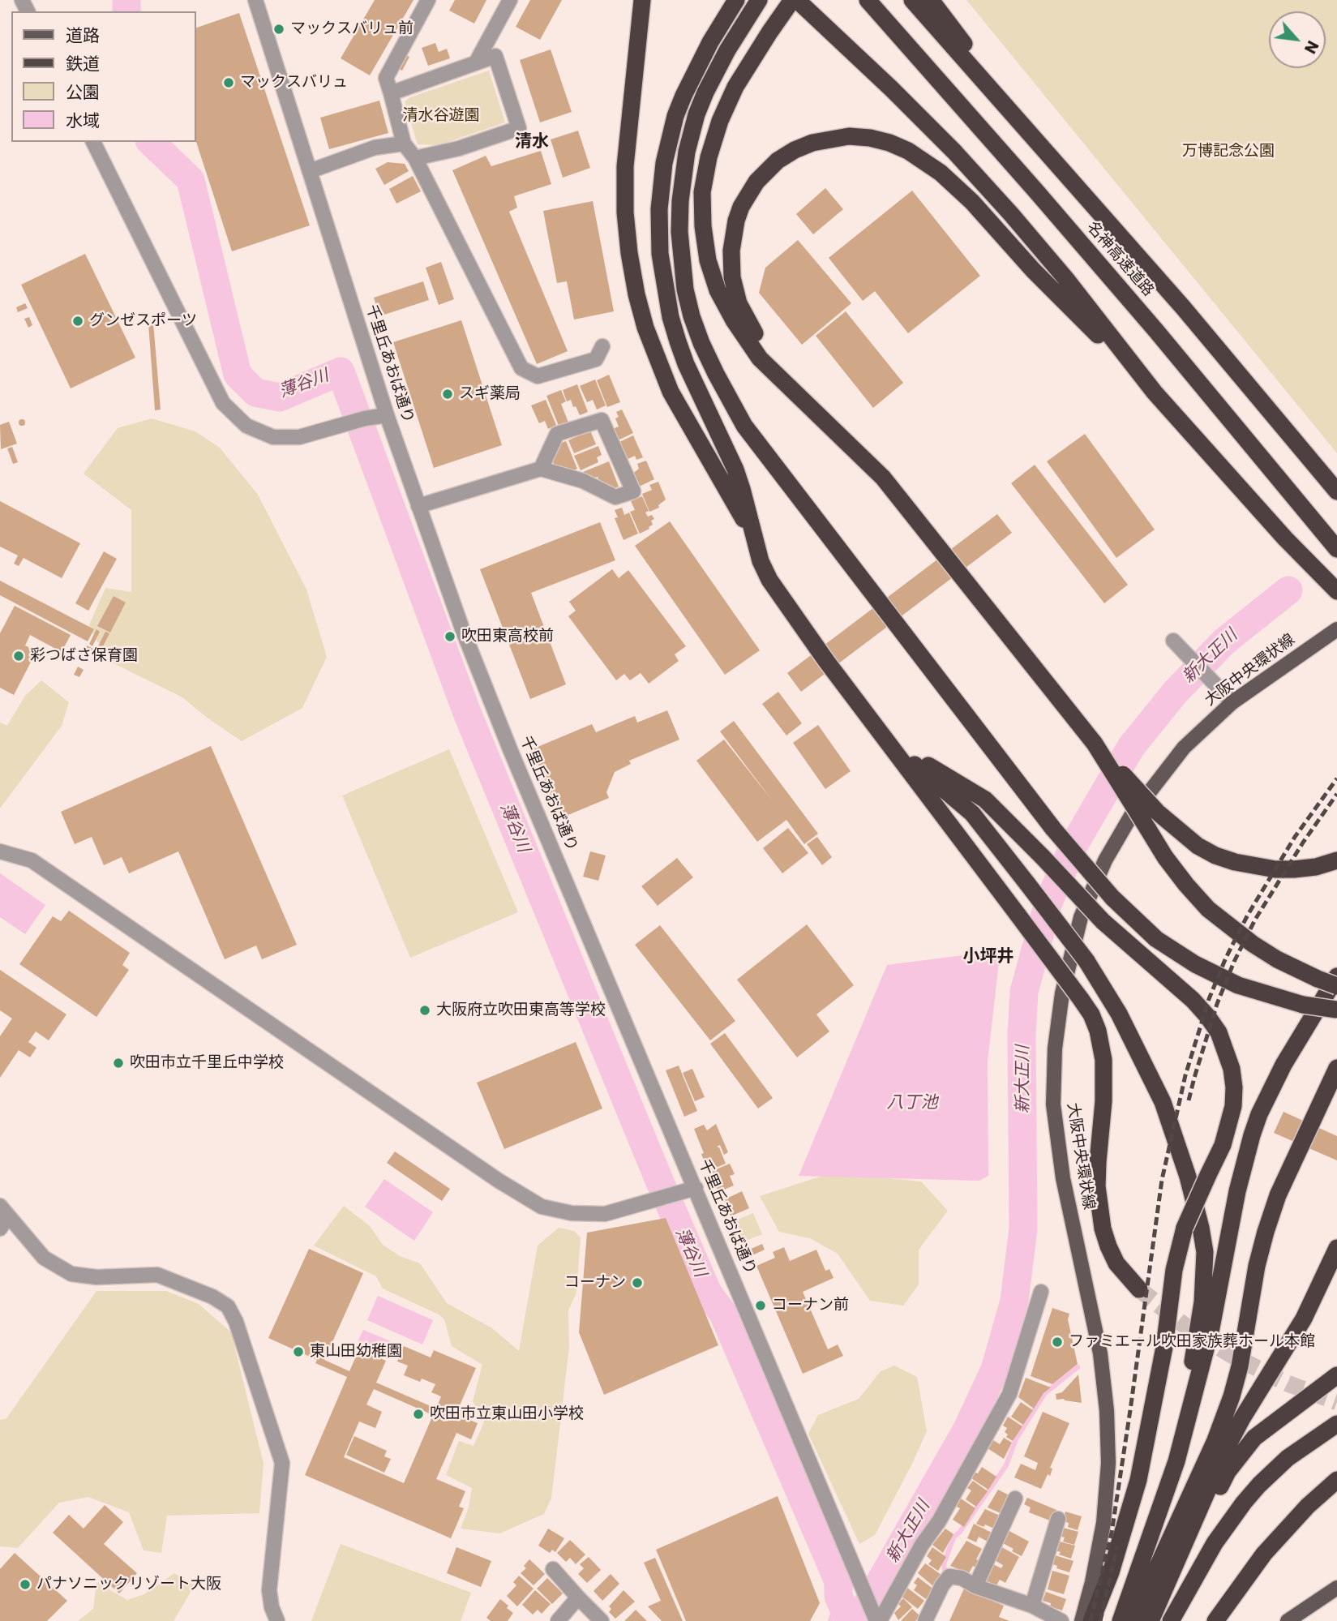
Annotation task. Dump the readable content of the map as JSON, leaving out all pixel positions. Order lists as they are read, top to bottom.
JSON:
{
  "streets": {
    "highway": ["名神高速道路"],
    "main road": ["大阪中央環状線"],
    "street": ["千里丘あおば通り"]
  },
  "districts": ["清水", "小坪井"],
  "water": ["薄谷川", "新大正川", "八丁池"],
  "parks": ["清水谷遊園", "万博記念公園"],
  "places": [
    "マックスバリュ前",
    "マックスバリュ",
    "グンゼスポーツ",
    "スギ薬局",
    "吹田東高校前",
    "彩つばさ保育園",
    "大阪府立吹田東高等学校",
    "吹田市立千里丘中学校",
    "コーナン",
    "コーナン前",
    "ファミエール吹田家族葬ホール本館",
    "東山田幼稚園",
    "吹田市立東山田小学校",
    "パナソニックリゾート大阪"
  ],
  "legend": [
    "道路",
    "鉄道",
    "公園",
    "水域"
  ],
  "north": "bottom right"
}
